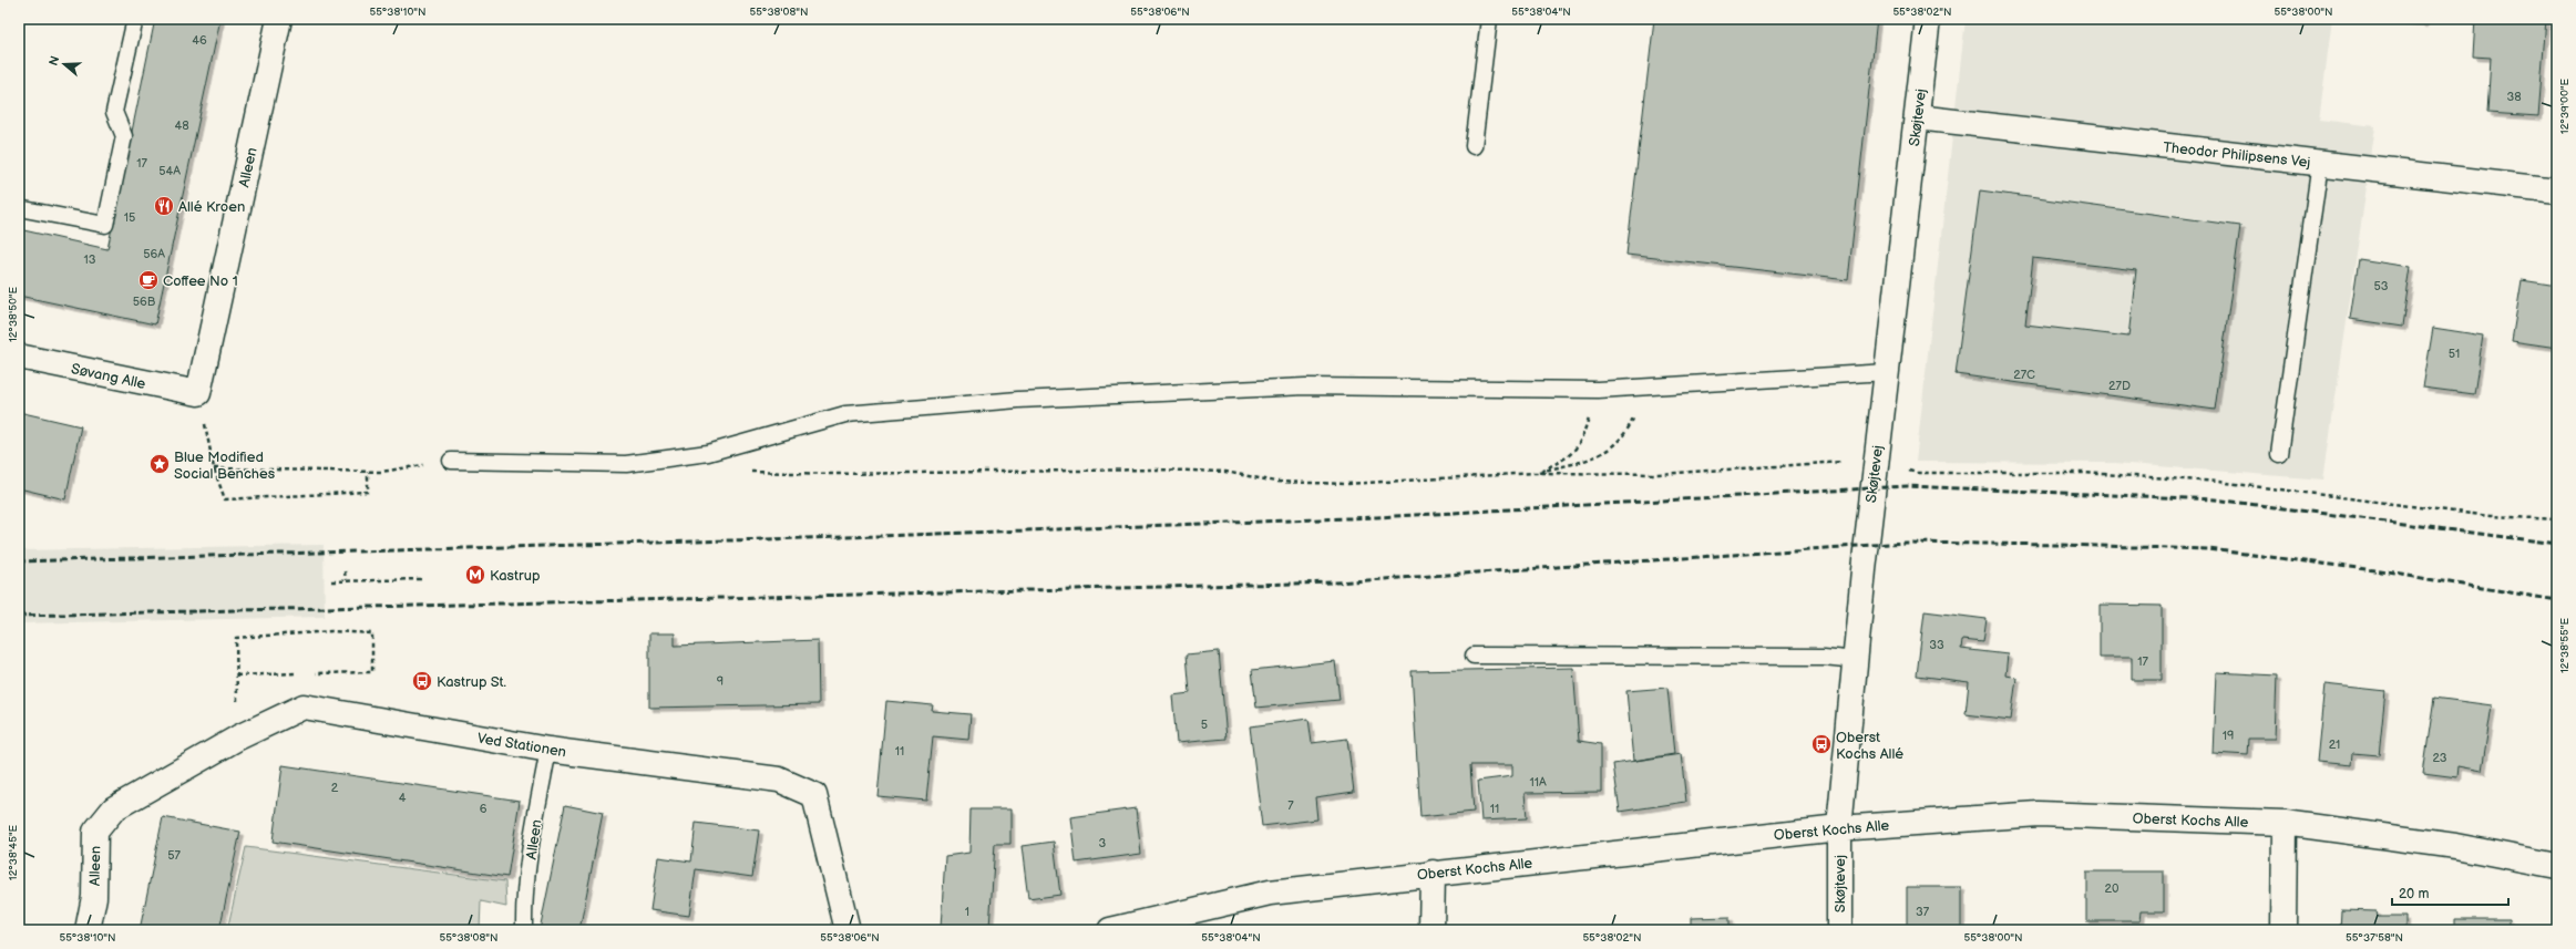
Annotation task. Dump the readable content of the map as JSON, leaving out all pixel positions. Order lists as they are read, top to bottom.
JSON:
{
  "streets": {
    "street": [
      "Skøjtevej",
      "Theodor Philipsens Vej",
      "Alleen",
      "Søvang Alle",
      "Ved Stationen",
      "Oberst Kochs Alle"
    ]
  },
  "crossings": [
    ["Skøjtevej", "Theodor Philipsens Vej"],
    ["Skøjtevej", "Oberst Kochs Alle"],
    ["Alleen", "Søvang Alle"],
    ["Alleen", "Ved Stationen"]
  ],
  "places": {
    "restaurant": ["Allé Kroen"],
    "cafe": ["Coffee No 1"],
    "place": ["Blue Modified Social Benches"],
    "metro station": ["Kastrup"],
    "bus stop": ["Kastrup St.", "Oberst Kochs Allé"]
  },
  "house_numbers": [
    "46",
    "38",
    "48",
    "17",
    "54A",
    "15",
    "56A",
    "13",
    "53",
    "56B",
    "51",
    "27C",
    "27D",
    "33",
    "17",
    "9",
    "5",
    "19",
    "21",
    "11",
    "23",
    "11A",
    "2",
    "4",
    "7",
    "6",
    "11",
    "3",
    "57",
    "20",
    "1",
    "37"
  ],
  "scale_bar": "20 m",
  "north": "left",
  "coordinates": [
    "55°38'10\"N",
    "55°38'08\"N",
    "55°38'06\"N",
    "55°38'04\"N",
    "55°38'02\"N",
    "55°38'00\"N",
    "12°39'00\"E",
    "12°38'50\"E",
    "12°38'55\"E",
    "12°38'45\"E",
    "55°37'58\"N"
  ]
}
